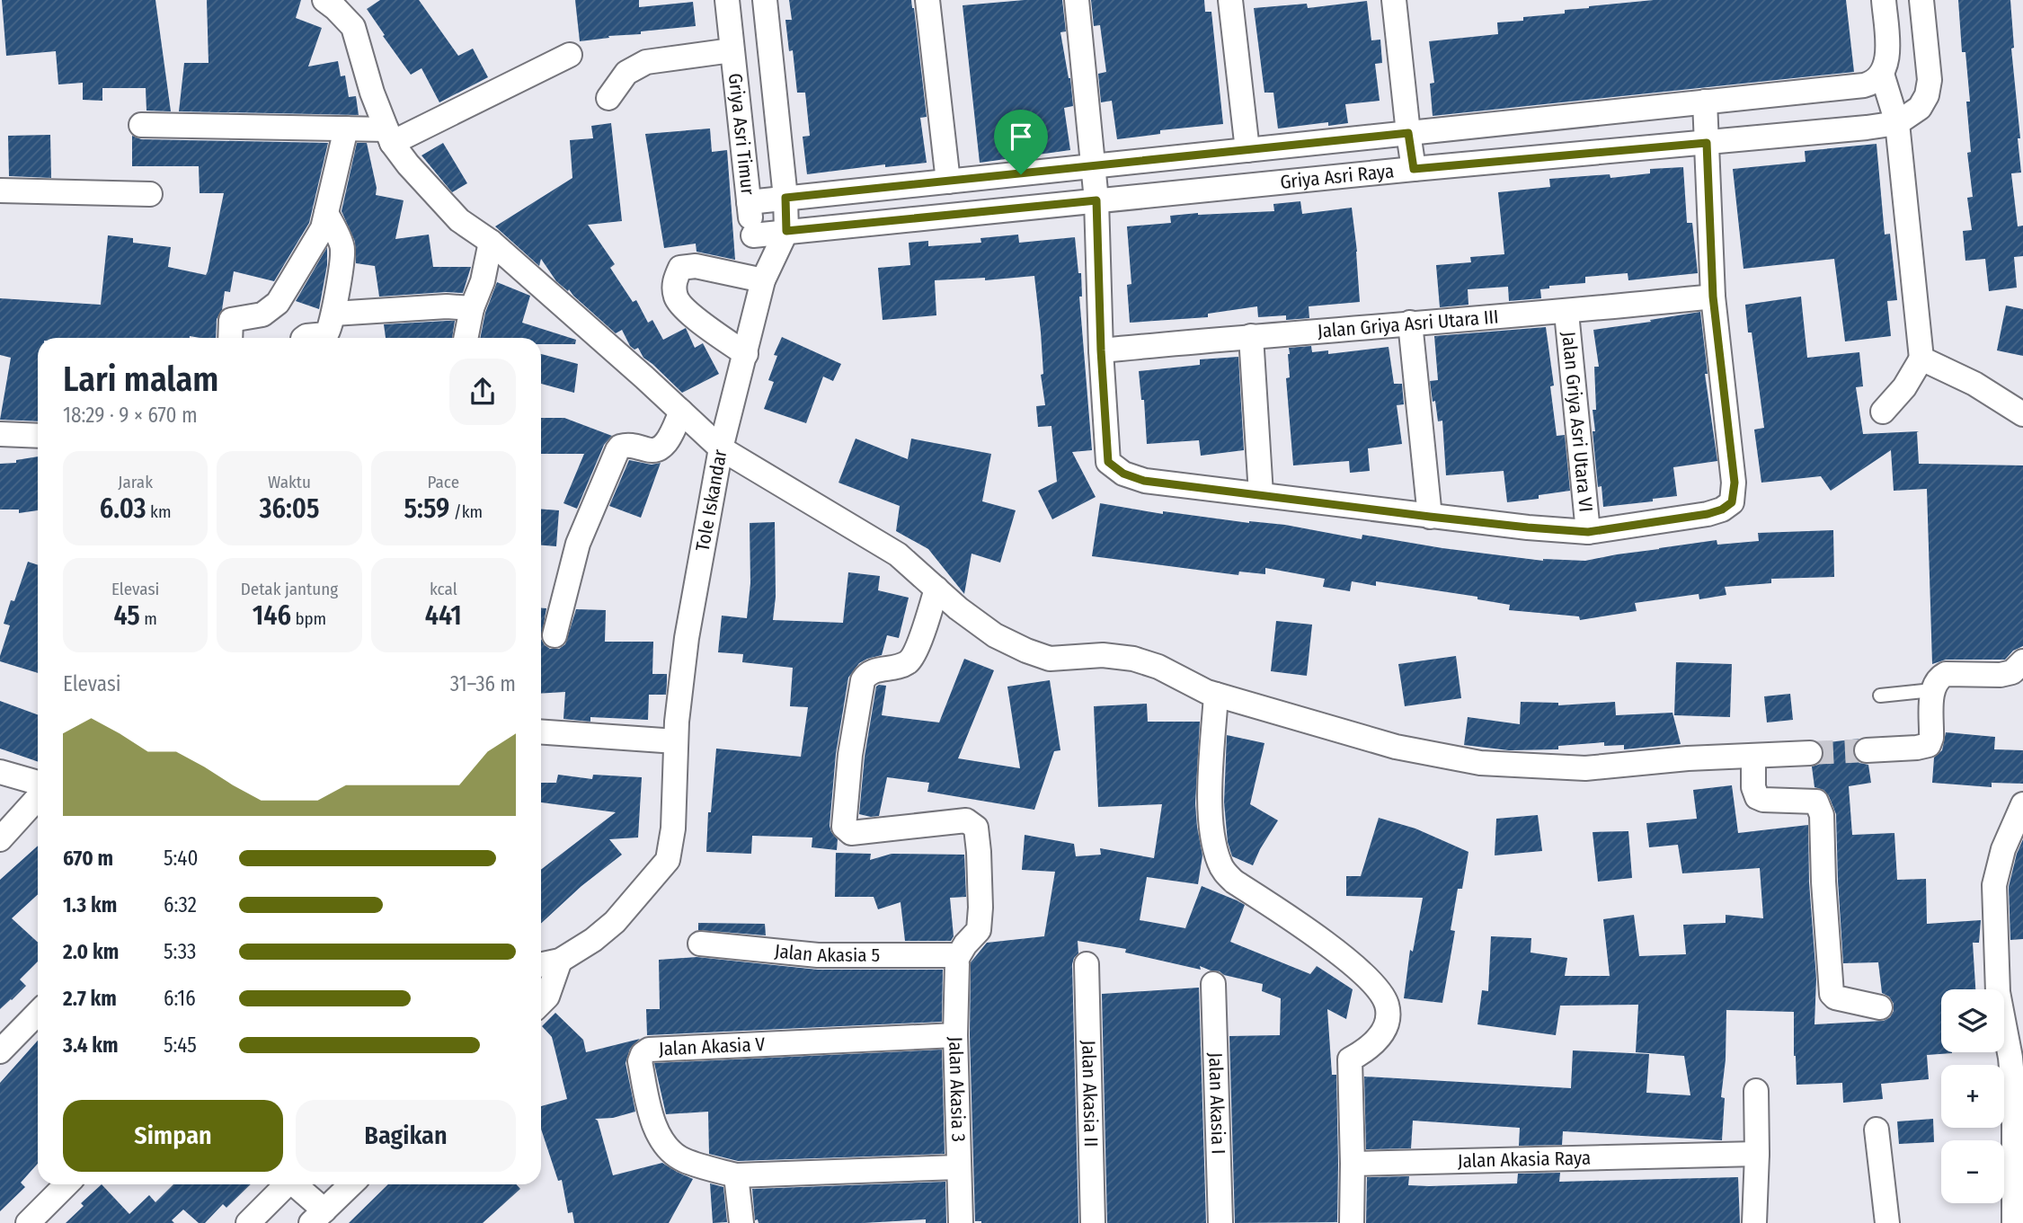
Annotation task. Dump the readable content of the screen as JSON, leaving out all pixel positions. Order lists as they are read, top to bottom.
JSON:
{
  "streets": {
    "street": [
      "Griya Asri Timur",
      "Griya Asri Raya",
      "Jalan Griya Asri Utara III",
      "Jalan Griya Asri Utara VI",
      "Tole Iskandar",
      "Jalan Akasia 5",
      "Jalan Akasia V",
      "Jalan Akasia 3",
      "Jalan Akasia II",
      "Jalan Akasia I",
      "Jalan Akasia Raya"
    ]
  },
  "crossings": [
    ["Griya Asri Timur", "Griya Asri Raya"],
    ["Griya Asri Timur", "Tole Iskandar"],
    ["Griya Asri Raya", "Tole Iskandar"],
    ["Jalan Griya Asri Utara III", "Jalan Griya Asri Utara VI"],
    ["Jalan Akasia 5", "Jalan Akasia 3"],
    ["Jalan Akasia V", "Jalan Akasia 3"]
  ],
  "page": {
    "heading": ["Lari malam", "18:29 · 9 × 670 m"],
    "stats": [
      ["Jarak", "6.03 km"],
      ["Waktu", "36:05"],
      ["Pace", "5:59 /km"],
      ["Elevasi", "45 m"],
      ["Detak jantung", "146 bpm"],
      ["kcal", "441"]
    ],
    "chart": ["Elevasi", "31–36 m"],
    "list": [
      {
        "name": "670 m",
        "note": "5:40"
      },
      {
        "name": "1.3 km",
        "note": "6:32"
      },
      {
        "name": "2.0 km",
        "note": "5:33"
      },
      {
        "name": "2.7 km",
        "note": "6:16"
      },
      {
        "name": "3.4 km",
        "note": "5:45"
      }
    ],
    "map_buttons": ["+", "−"],
    "buttons": ["Simpan", "Bagikan"]
  }
}
